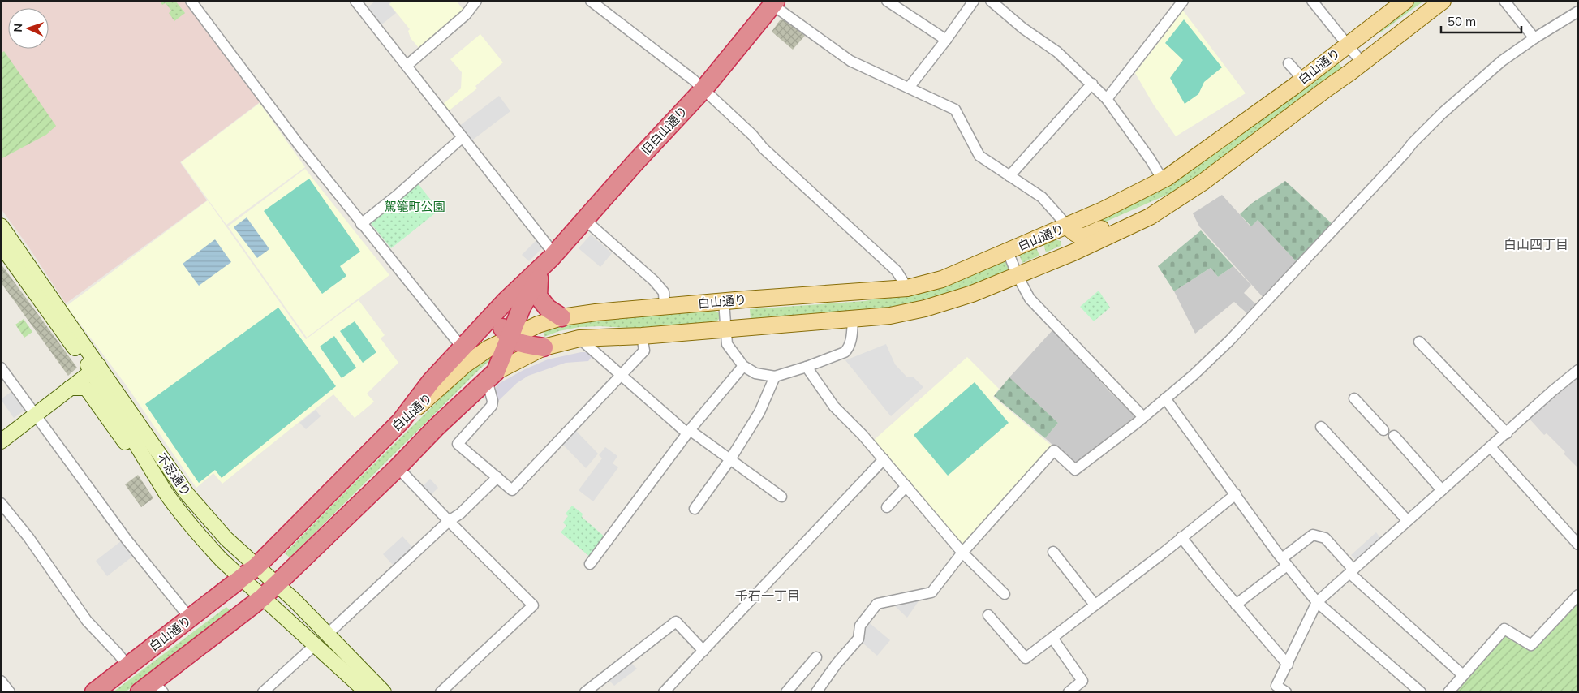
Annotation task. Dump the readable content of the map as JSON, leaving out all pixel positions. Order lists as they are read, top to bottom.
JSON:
{
  "streets": {
    "highway": ["白山通り", "旧白山通り"],
    "main road": ["不忍通り"]
  },
  "crossings": [
    ["白山通り", "不忍通り"]
  ],
  "districts": ["白山四丁目", "千石一丁目"],
  "parks": ["駕籠町公園"],
  "scale_bar": "50 m",
  "north": "left"
}
